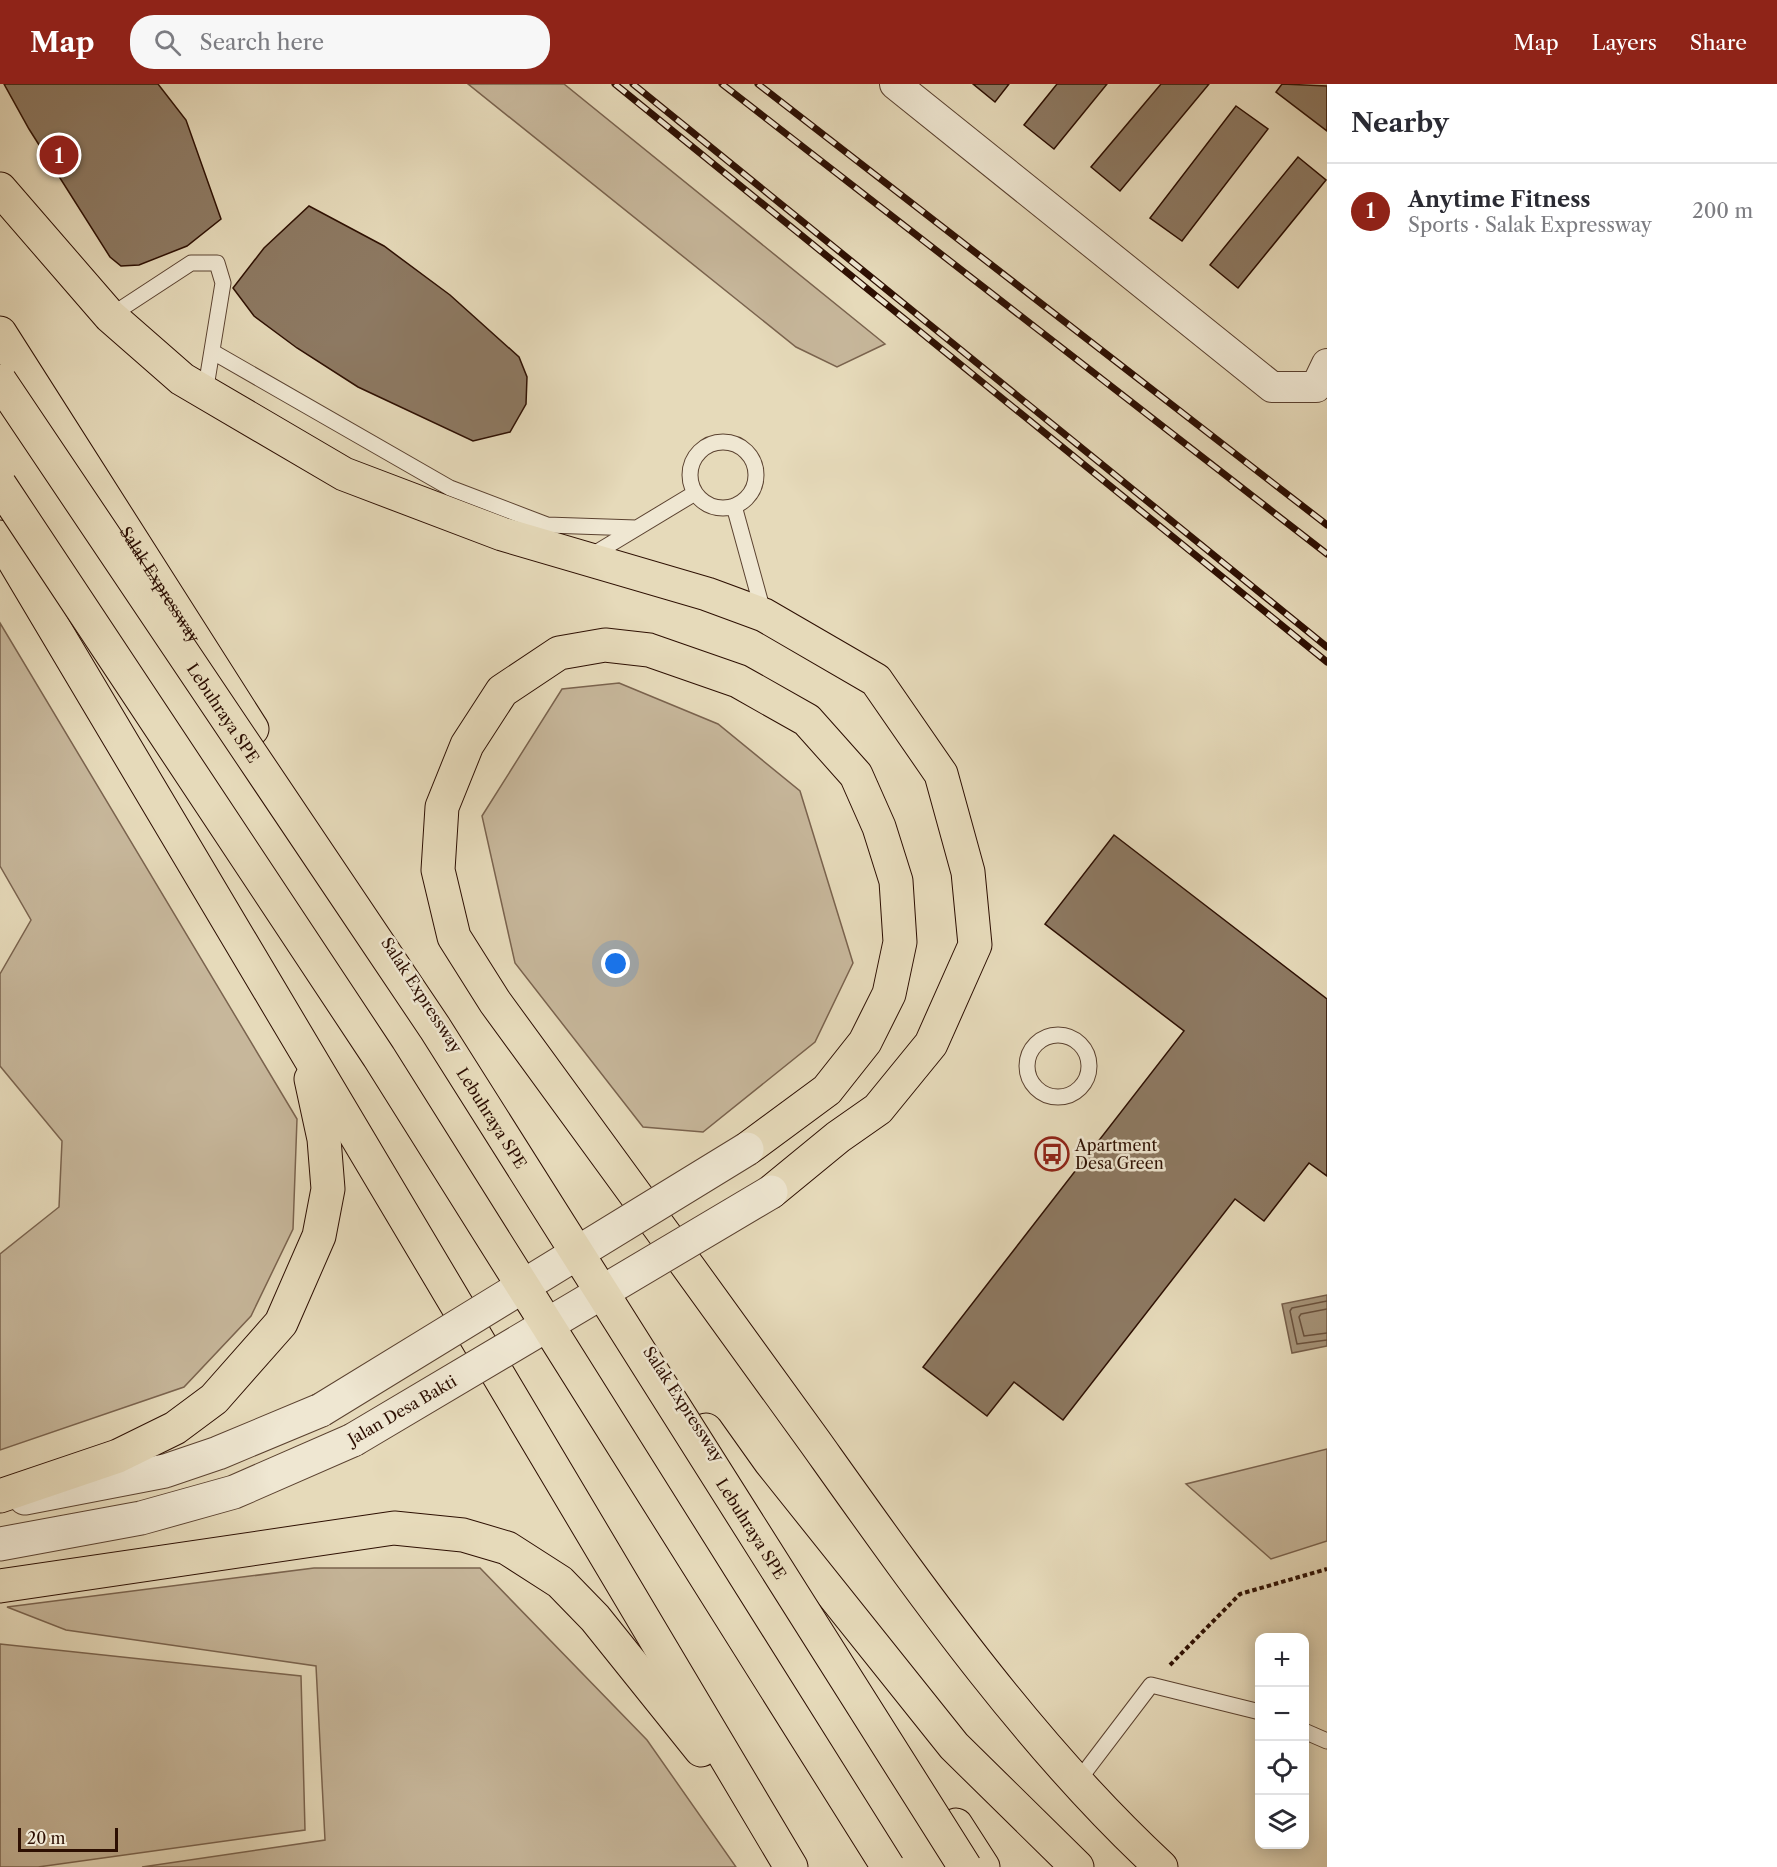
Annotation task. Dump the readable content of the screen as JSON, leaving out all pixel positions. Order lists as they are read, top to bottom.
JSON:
{
  "streets": {
    "highway": ["Salak Expressway", "Lebuhraya SPE"],
    "street": ["Jalan Desa Bakti"]
  },
  "places": {
    "bus stop": ["Apartment Desa Green"]
  },
  "scale_bar": "20 m",
  "page": {
    "header": "Map",
    "search": "Search here",
    "nav": ["Map", "Layers", "Share"],
    "heading": "Nearby",
    "pins": "1",
    "list": [
      {
        "mark": "1",
        "name": "Anytime Fitness",
        "note": "Sports · Salak Expressway",
        "value": "200 m"
      }
    ],
    "map_buttons": ["+", "−"],
    "scale": "20 m"
  }
}
